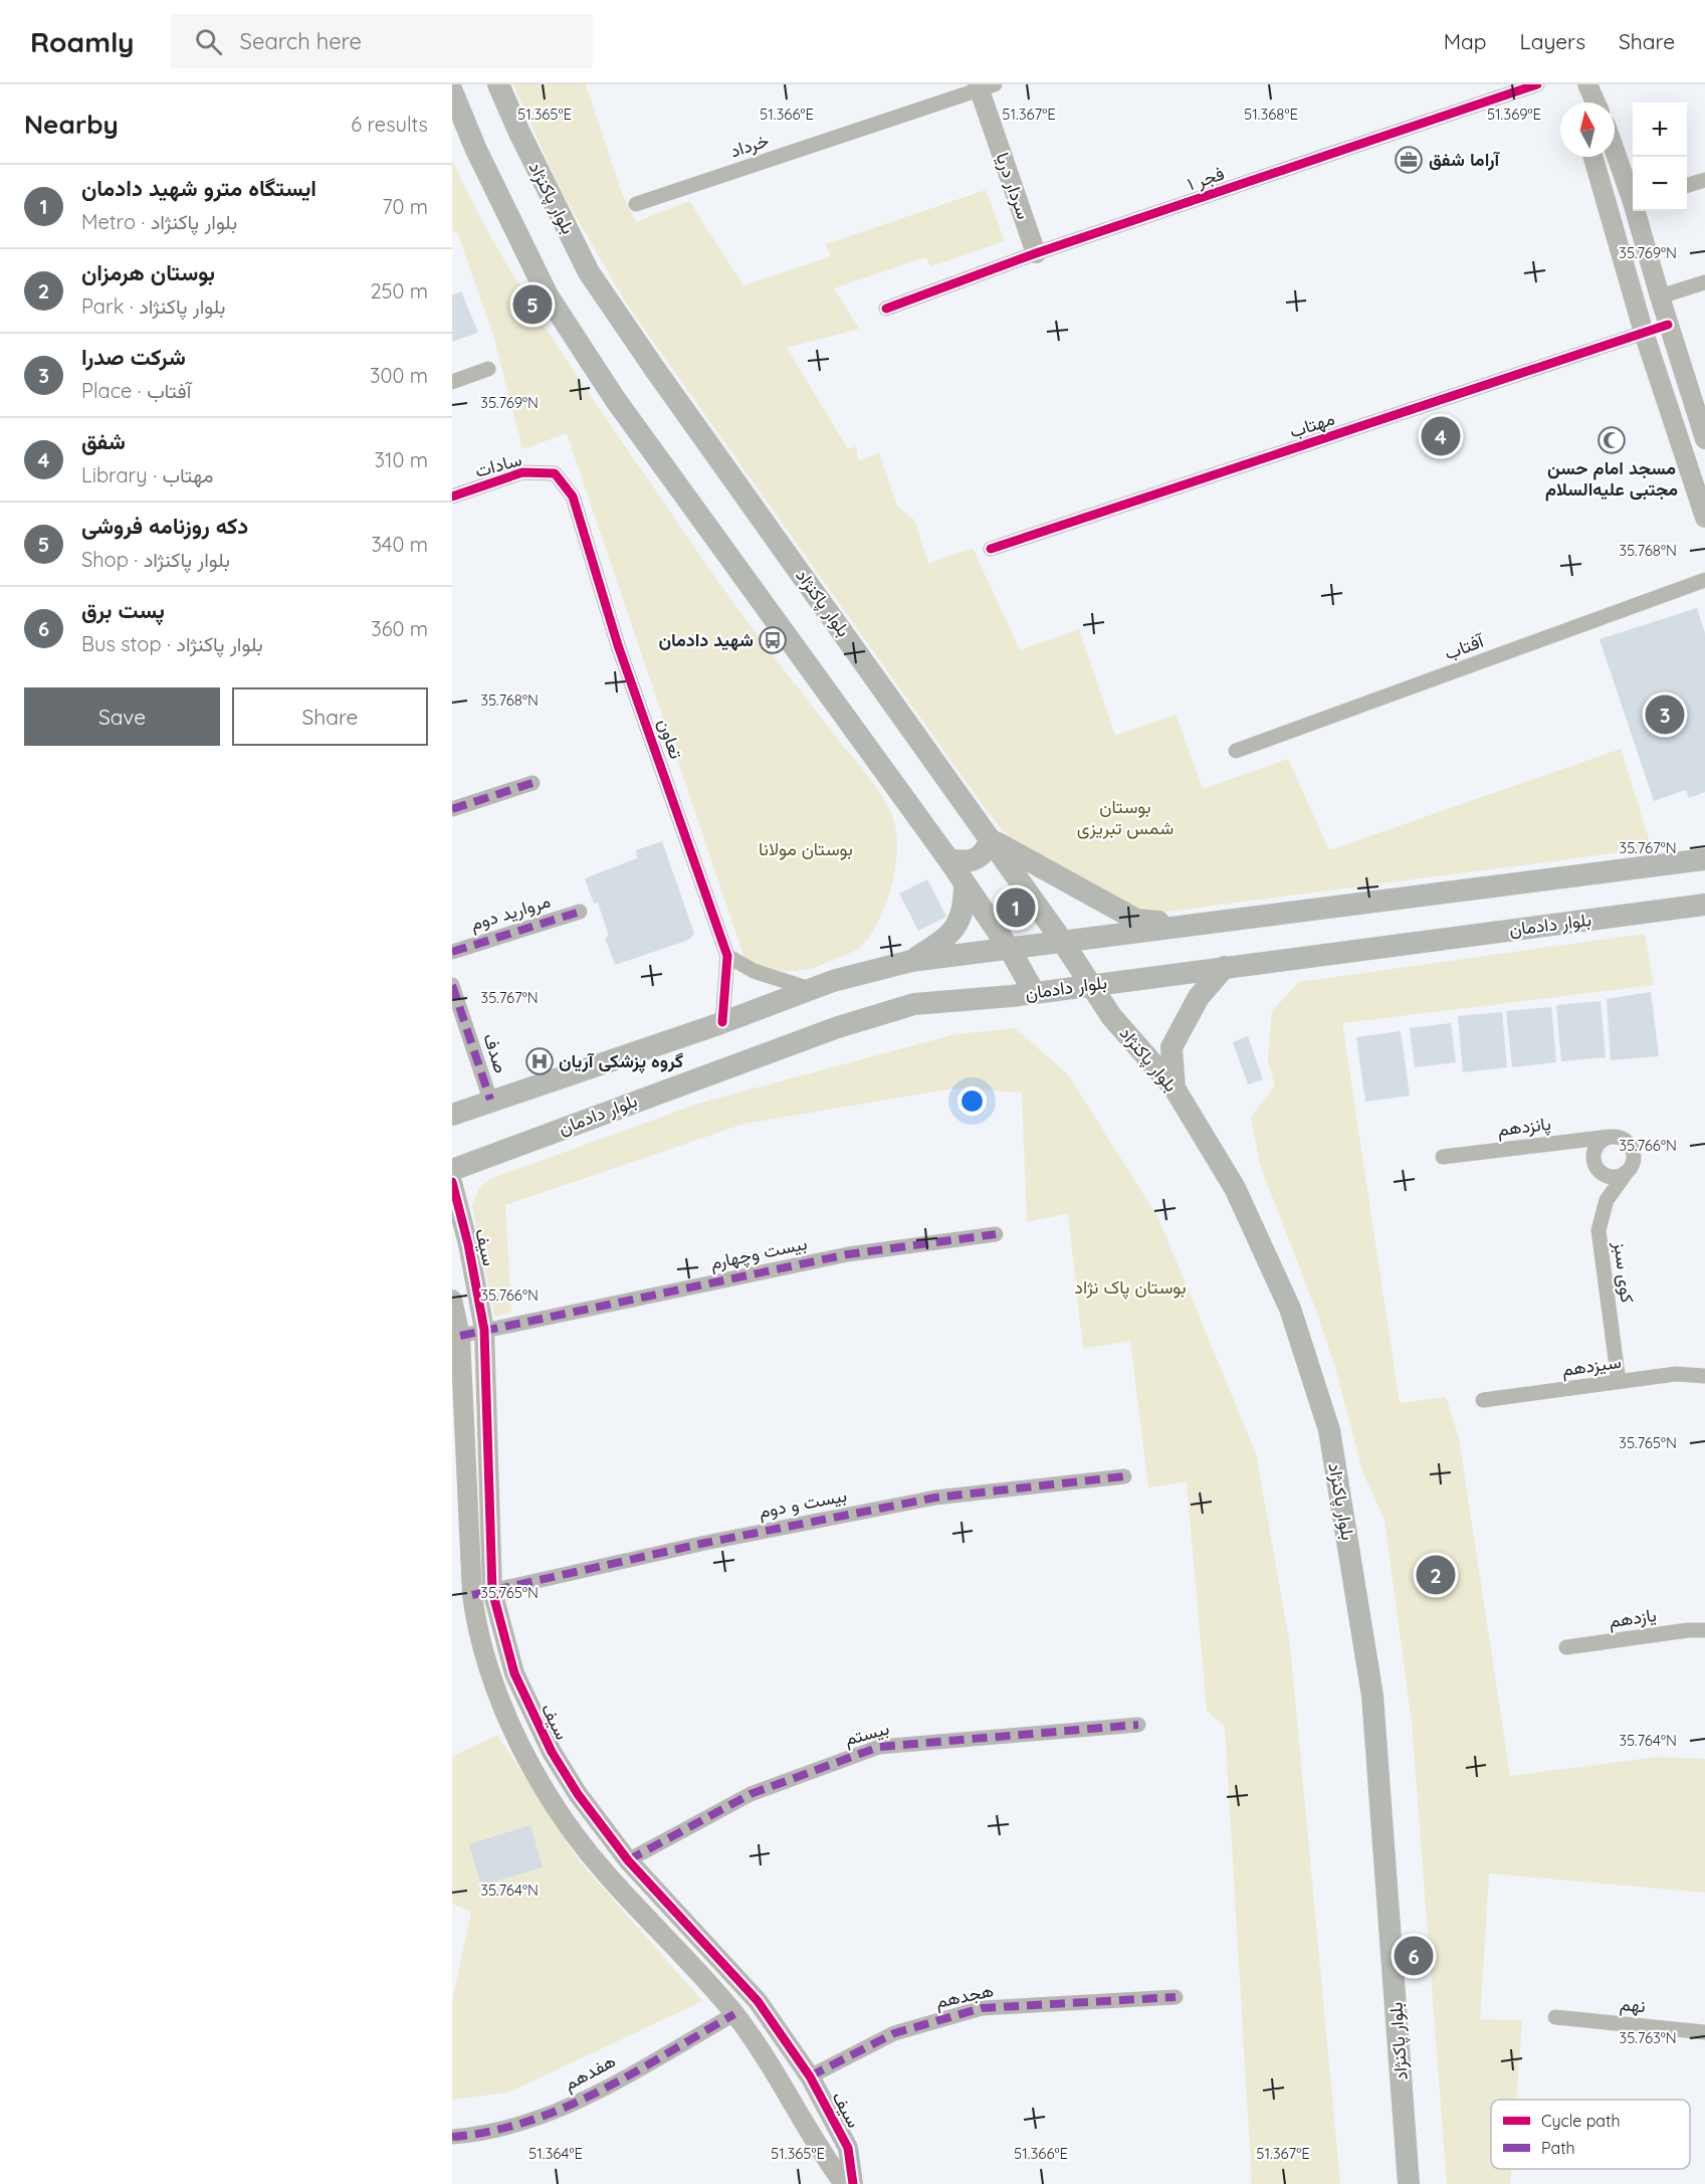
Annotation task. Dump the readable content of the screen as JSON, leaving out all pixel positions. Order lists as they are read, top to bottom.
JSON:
{
  "streets": {
    "main road": ["بلوار پاکنژاد", "بلوار دادمان"],
    "street": [
      "خرداد",
      "فجر ۱",
      "سردار دریا",
      "مهتاب",
      "سادات",
      "آفتاب",
      "تعاون",
      "مروارید دوم",
      "صدف",
      "پانزدهم",
      "سیف",
      "بیست وچهارم",
      "کوی سبز",
      "سیزدهم",
      "بیست و دوم",
      "یازدهم",
      "بیستم",
      "هجدهم",
      "نهم",
      "هفدهم"
    ]
  },
  "crossings": [
    ["خرداد", "سردار دریا"],
    ["فجر ۱", "سردار دریا"],
    ["بلوار پاکنژاد", "بلوار دادمان"],
    ["سادات", "تعاون"],
    ["پانزدهم", "کوی سبز"],
    ["سیف", "بیست وچهارم"],
    ["سیف", "بیست و دوم"],
    ["سیف", "بیستم"],
    ["سیف", "هجدهم"],
    ["کوی سبز", "سیزدهم"]
  ],
  "parks": ["بوستان شمس تبریزی", "بوستان مولانا", "بوستان پاک نژاد"],
  "places": {
    "office": ["آراما شفق"],
    "mosque": ["مسجد امام حسن مجتبی علیه‌السلام"],
    "bus stop": ["شهید دادمان"],
    "hospital": ["گروه پزشکی آریان"]
  },
  "legend": ["Cycle path", "Path"],
  "north": "top",
  "page": {
    "header": "Roamly",
    "search": "Search here",
    "nav": ["Map", "Layers", "Share"],
    "heading": ["Nearby", "6 results"],
    "map_buttons": ["+", "−"],
    "list": [
      {
        "mark": "1",
        "name": "ایستگاه مترو شهید دادمان",
        "note": "Metro · بلوار پاکنژاد",
        "value": "70 m"
      },
      {
        "mark": "2",
        "name": "بوستان هرمزان",
        "note": "Park · بلوار پاکنژاد",
        "value": "250 m"
      },
      {
        "mark": "3",
        "name": "شرکت صدرا",
        "note": "Place · آفتاب",
        "value": "300 m"
      },
      {
        "mark": "4",
        "name": "شفق",
        "note": "Library · مهتاب",
        "value": "310 m"
      },
      {
        "mark": "5",
        "name": "دکه روزنامه فروشی",
        "note": "Shop · بلوار پاکنژاد",
        "value": "340 m"
      },
      {
        "mark": "6",
        "name": "پست برق",
        "note": "Bus stop · بلوار پاکنژاد",
        "value": "360 m"
      }
    ],
    "pins": [
      "5",
      "4",
      "3",
      "1",
      "2",
      "6"
    ],
    "buttons": ["Save", "Share"]
  },
  "coordinates": [
    "51.365°E",
    "51.366°E",
    "51.367°E",
    "51.368°E",
    "51.369°E",
    "35.769°N",
    "35.768°N",
    "35.767°N",
    "35.766°N",
    "35.765°N",
    "35.764°N",
    "35.763°N",
    "51.364°E"
  ]
}
